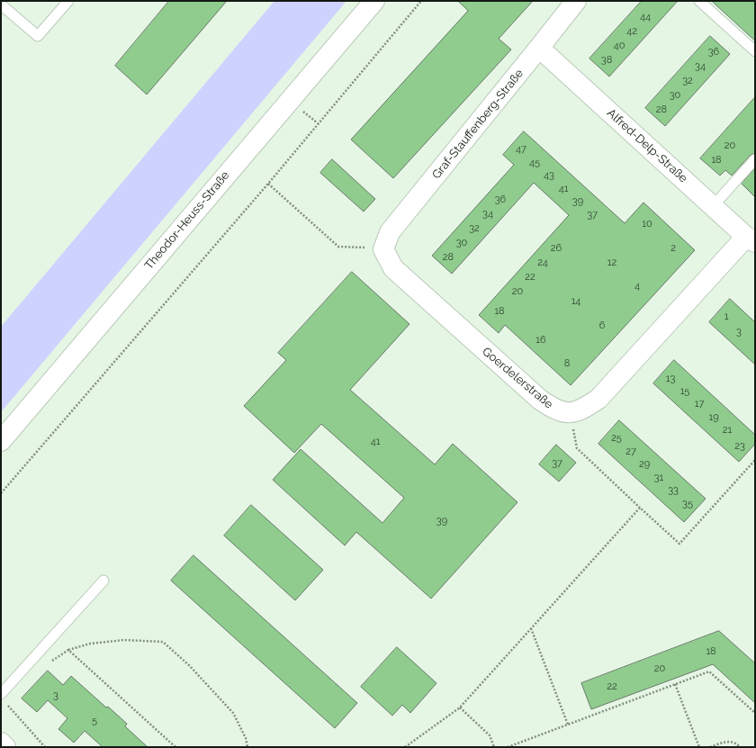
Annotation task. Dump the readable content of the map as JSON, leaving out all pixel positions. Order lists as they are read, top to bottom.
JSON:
{
  "streets": {
    "street": [
      "Graf-Stauffenberg-Straße",
      "Alfred-Delp-Straße",
      "Theodor-Heuss-Straße",
      "Goerdelerstraße"
    ]
  },
  "crossings": [
    ["Graf-Stauffenberg-Straße", "Alfred-Delp-Straße"],
    ["Graf-Stauffenberg-Straße", "Goerdelerstraße"]
  ],
  "house_numbers": [
    "44",
    "42",
    "40",
    "36",
    "38",
    "34",
    "32",
    "30",
    "28",
    "20",
    "47",
    "18",
    "45",
    "43",
    "41",
    "36",
    "39",
    "34",
    "37",
    "10",
    "32",
    "30",
    "26",
    "2",
    "28",
    "24",
    "12",
    "22",
    "4",
    "20",
    "14",
    "18",
    "1",
    "6",
    "3",
    "16",
    "8",
    "13",
    "15",
    "17",
    "19",
    "21",
    "25",
    "41",
    "23",
    "27",
    "37",
    "29",
    "31",
    "33",
    "35",
    "39",
    "18",
    "20",
    "22",
    "3",
    "5"
  ]
}
